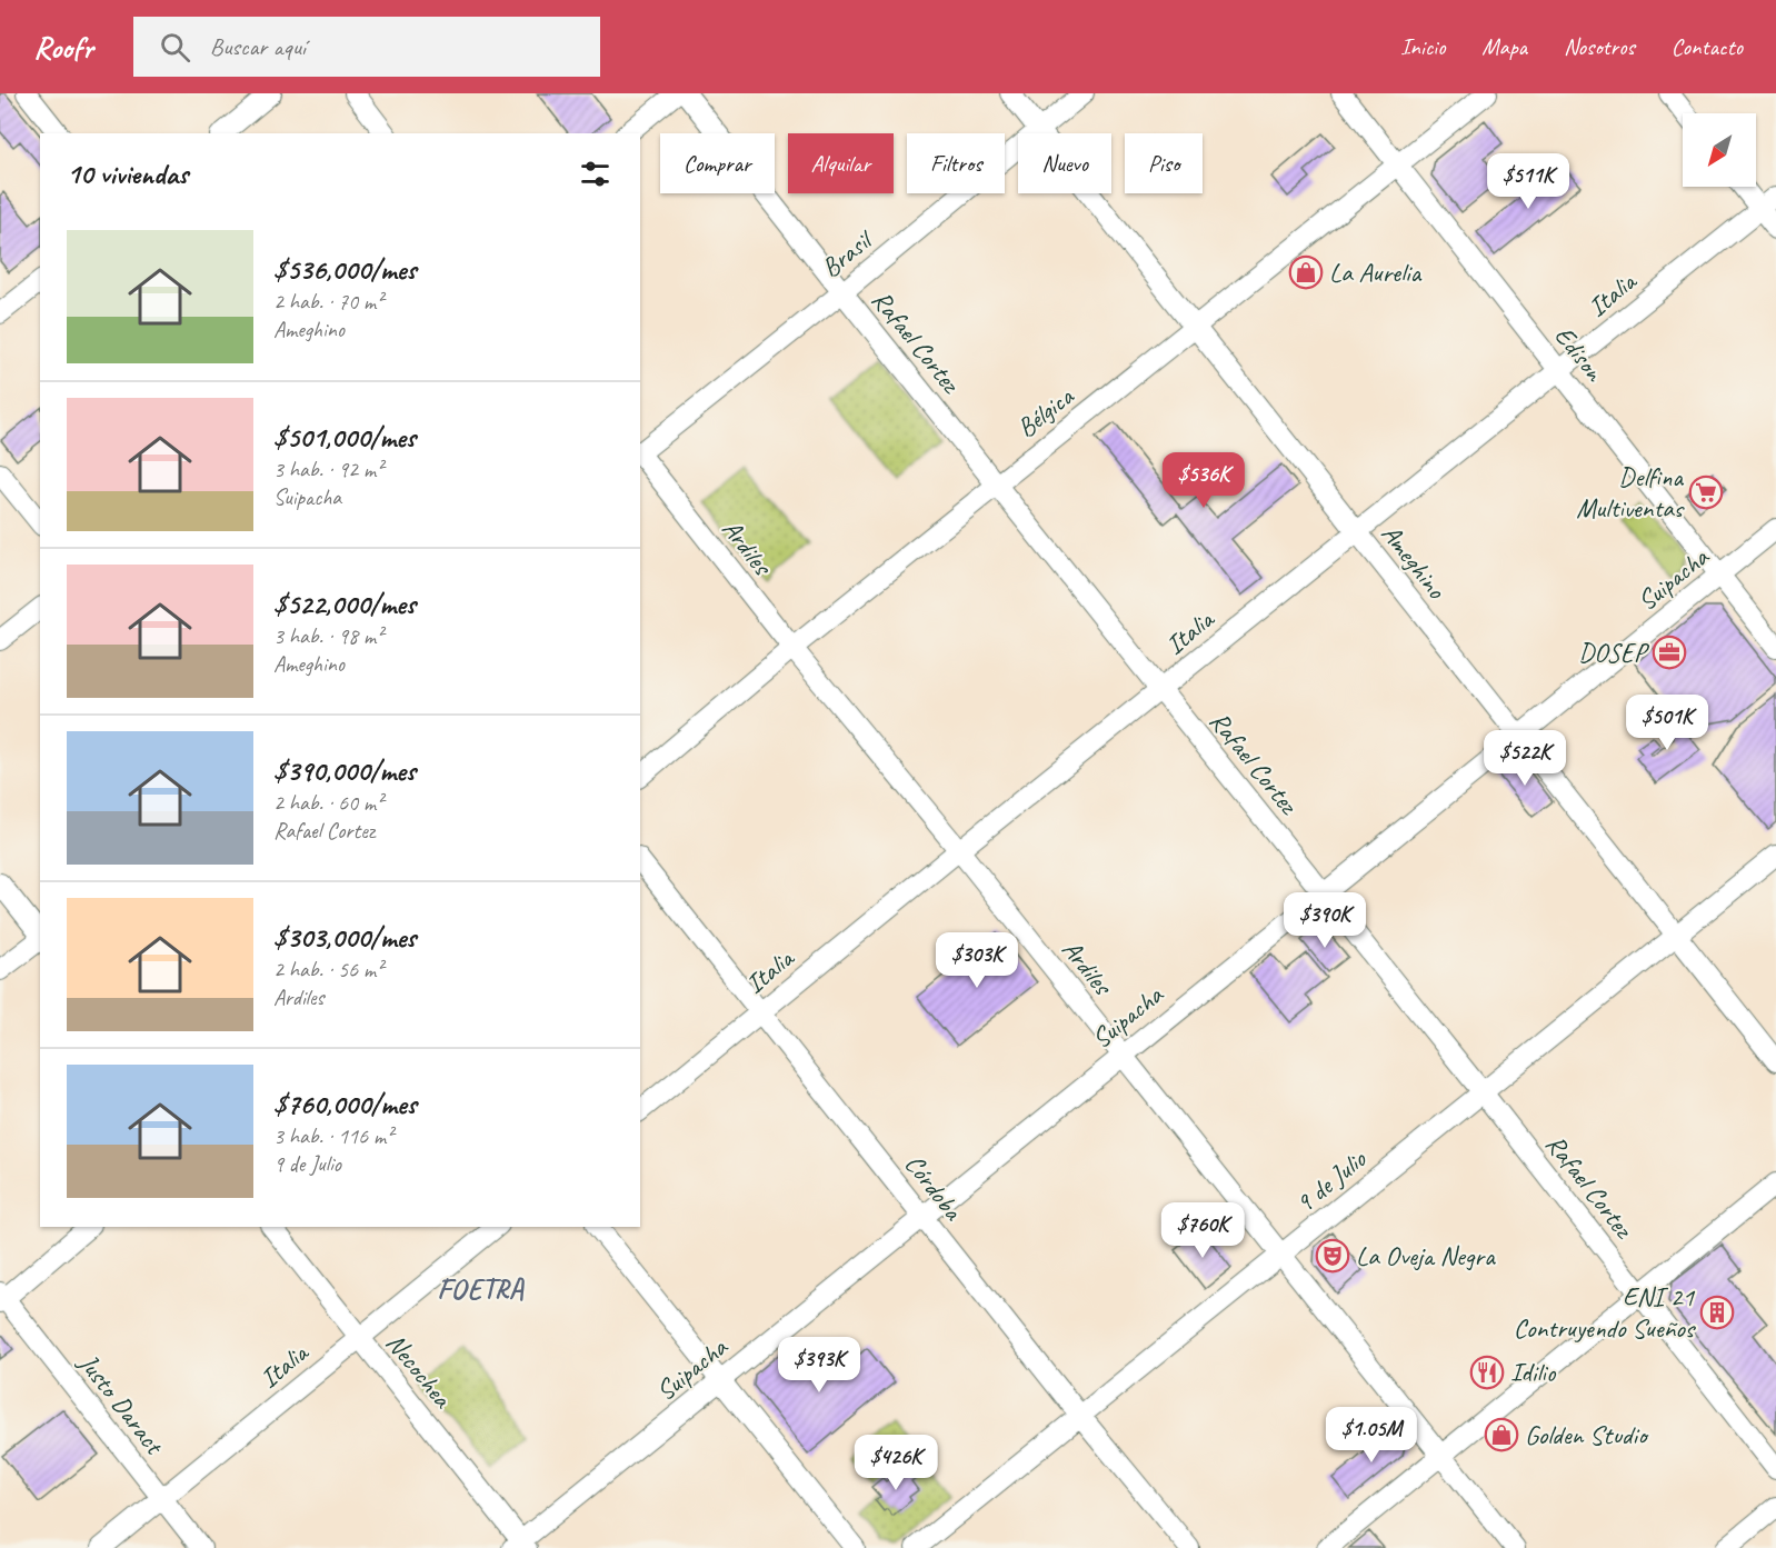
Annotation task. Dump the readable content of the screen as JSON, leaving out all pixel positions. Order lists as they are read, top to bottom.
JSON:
{
  "streets": {
    "street": [
      "Brasil",
      "Italia",
      "Rafael Cortez",
      "Edison",
      "Bélgica",
      "Ardiles",
      "Ameghino",
      "Suipacha",
      "9 de Julio",
      "Córdoba",
      "Necochea",
      "Justo Daract"
    ]
  },
  "crossings": [
    ["Brasil", "Rafael Cortez"],
    ["Brasil", "Ameghino"],
    ["Italia", "Rafael Cortez"],
    ["Italia", "Edison"],
    ["Italia", "Ardiles"],
    ["Italia", "Ameghino"],
    ["Italia", "Córdoba"],
    ["Italia", "Necochea"],
    ["Italia", "Justo Daract"],
    ["Rafael Cortez", "Bélgica"],
    ["Rafael Cortez", "Suipacha"],
    ["Rafael Cortez", "9 de Julio"],
    ["Edison", "Bélgica"],
    ["Edison", "Suipacha"],
    ["Bélgica", "Ardiles"],
    ["Bélgica", "Ameghino"],
    ["Ardiles", "Suipacha"],
    ["Ardiles", "9 de Julio"],
    ["Ameghino", "Suipacha"],
    ["Ameghino", "9 de Julio"],
    ["Suipacha", "Córdoba"],
    ["Suipacha", "Necochea"],
    ["9 de Julio", "Córdoba"]
  ],
  "districts": ["FOETRA"],
  "places": {
    "shop": ["La Aurelia", "Golden Studio"],
    "supermarket": ["Delfina Multiventas"],
    "office": ["DOSEP"],
    "theatre": ["La Oveja Negra"],
    "building": ["ENI 21 Contruyendo Sueños"],
    "restaurant": ["Idilio"]
  },
  "north": "bottom left",
  "page": {
    "header": "Roofr",
    "search": "Buscar aquí",
    "nav": [
      "Inicio",
      "Mapa",
      "Nosotros",
      "Contacto"
    ],
    "chip": [
      "Comprar",
      "Alquilar",
      "Filtros",
      "Nuevo",
      "Piso"
    ],
    "heading": "10 viviendas",
    "price": [
      "$511K",
      "$536K",
      "$501K",
      "$522K",
      "$390K",
      "$303K",
      "$760K",
      "$393K",
      "$1.05M",
      "$426K"
    ],
    "list": [
      {
        "name": "$536,000/mes",
        "note": "2 hab. · 70 m² · Ameghino"
      },
      {
        "name": "$501,000/mes",
        "note": "3 hab. · 92 m² · Suipacha"
      },
      {
        "name": "$522,000/mes",
        "note": "3 hab. · 98 m² · Ameghino"
      },
      {
        "name": "$390,000/mes",
        "note": "2 hab. · 60 m² · Rafael Cortez"
      },
      {
        "name": "$303,000/mes",
        "note": "2 hab. · 56 m² · Ardiles"
      },
      {
        "name": "$760,000/mes",
        "note": "3 hab. · 116 m² · 9 de Julio"
      }
    ]
  }
}
